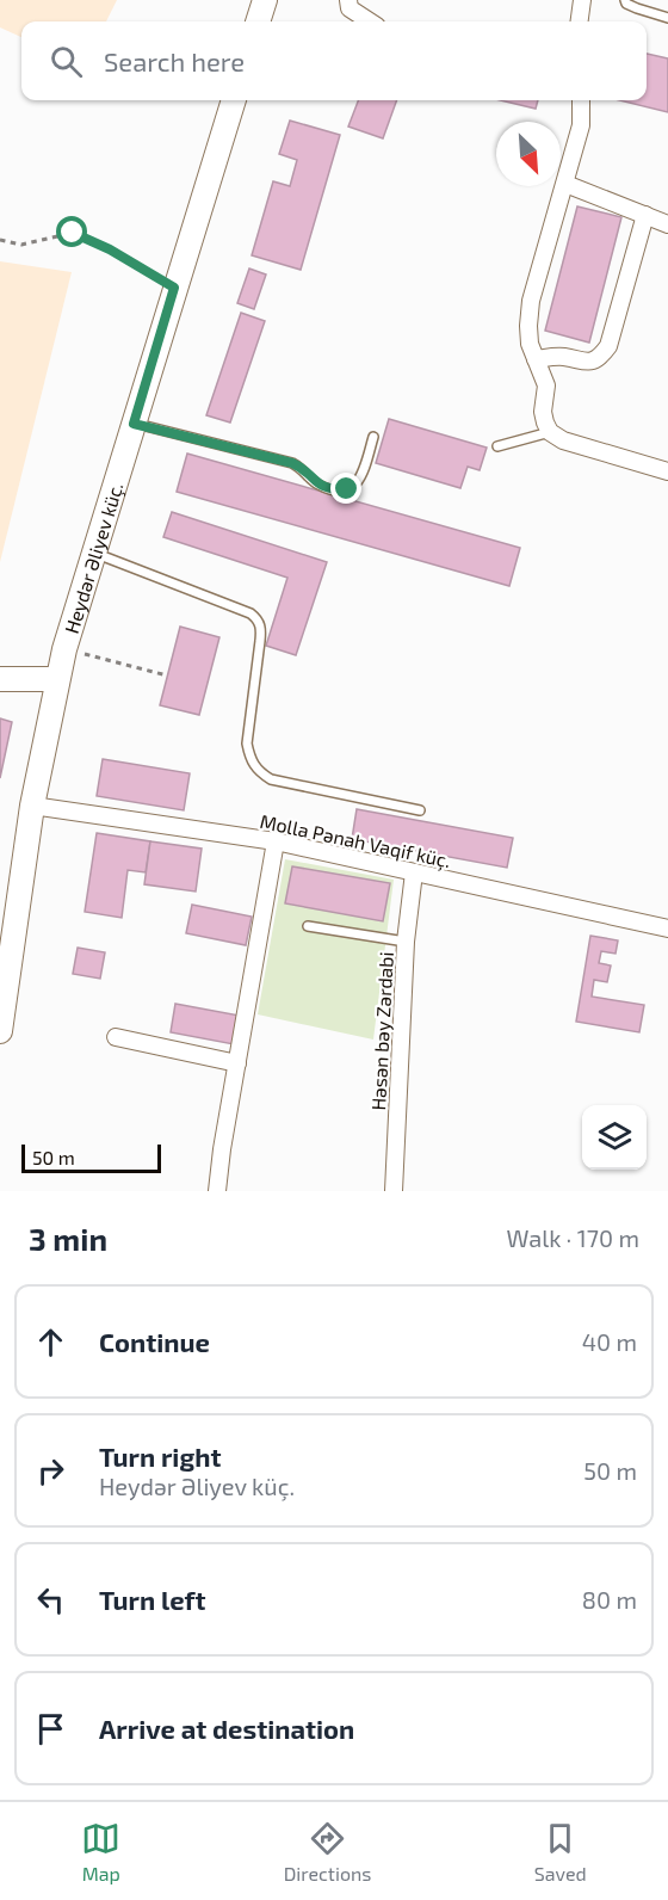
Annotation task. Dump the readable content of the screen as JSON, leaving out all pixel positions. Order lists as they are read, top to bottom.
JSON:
{
  "streets": {
    "main road": ["Heydər Əliyev küç."],
    "street": ["Molla Pənah Vaqif küç.", "Həsən bəy Zərdabi"]
  },
  "crossings": [
    ["Heydər Əliyev küç.", "Molla Pənah Vaqif küç."],
    ["Molla Pənah Vaqif küç.", "Həsən bəy Zərdabi"]
  ],
  "scale_bar": "50 m",
  "north": "bottom right",
  "page": {
    "search": "Search here",
    "scale": "50 m",
    "heading": ["3 min", "Walk · 170 m"],
    "list": [
      ["Continue", "40 m"],
      ["Turn right", "Heydər Əliyev küç.", "50 m"],
      ["Turn left", "80 m"],
      "Arrive at destination"
    ],
    "nav": ["Map", "Directions", "Saved"]
  }
}
